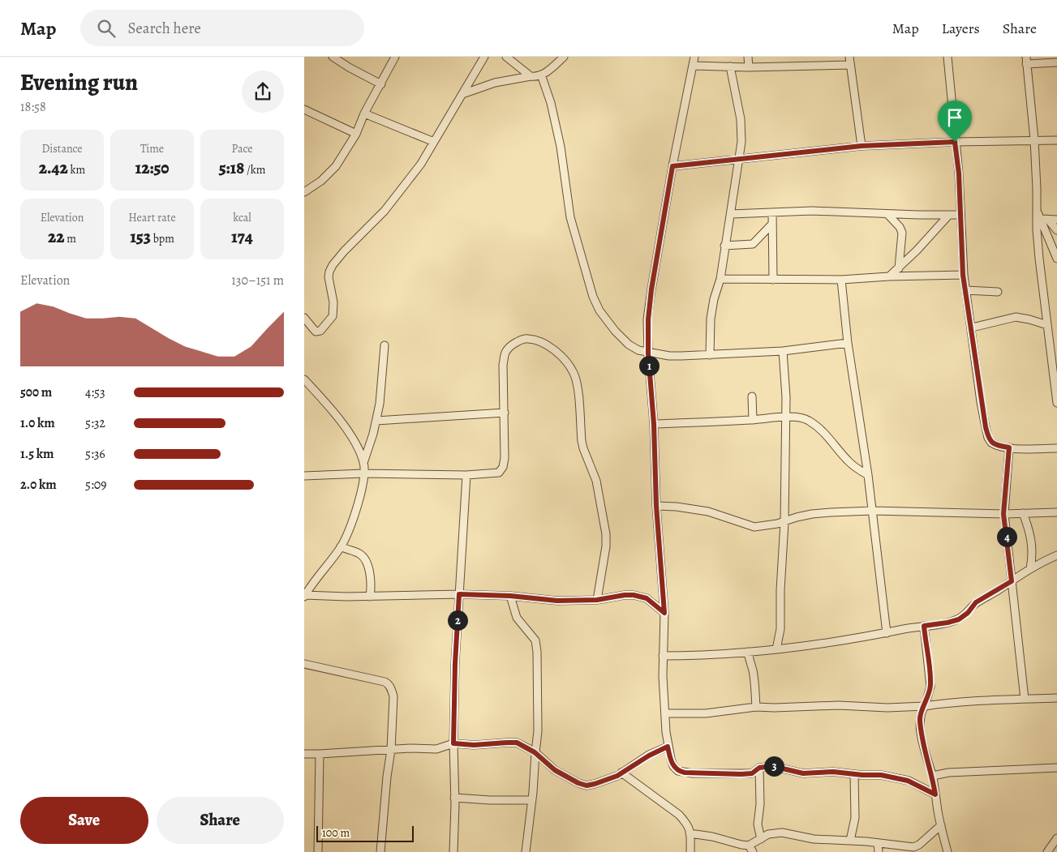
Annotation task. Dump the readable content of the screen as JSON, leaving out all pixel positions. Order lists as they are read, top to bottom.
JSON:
{
  "scale_bar": "100 m",
  "page": {
    "header": "Map",
    "search": "Search here",
    "nav": ["Map", "Layers", "Share"],
    "heading": ["Evening run", "18:58"],
    "stats": [
      ["Distance", "2.42 km"],
      ["Time", "12:50"],
      ["Pace", "5:18 /km"],
      ["Elevation", "22 m"],
      ["Heart rate", "153 bpm"],
      ["kcal", "174"]
    ],
    "chart": ["Elevation", "130–151 m"],
    "pins": [
      "1",
      "4",
      "2",
      "3"
    ],
    "list": [
      {
        "name": "500 m",
        "note": "4:53"
      },
      {
        "name": "1.0 km",
        "note": "5:32"
      },
      {
        "name": "1.5 km",
        "note": "5:36"
      },
      {
        "name": "2.0 km",
        "note": "5:09"
      }
    ],
    "buttons": ["Save", "Share"],
    "scale": "100 m"
  }
}
